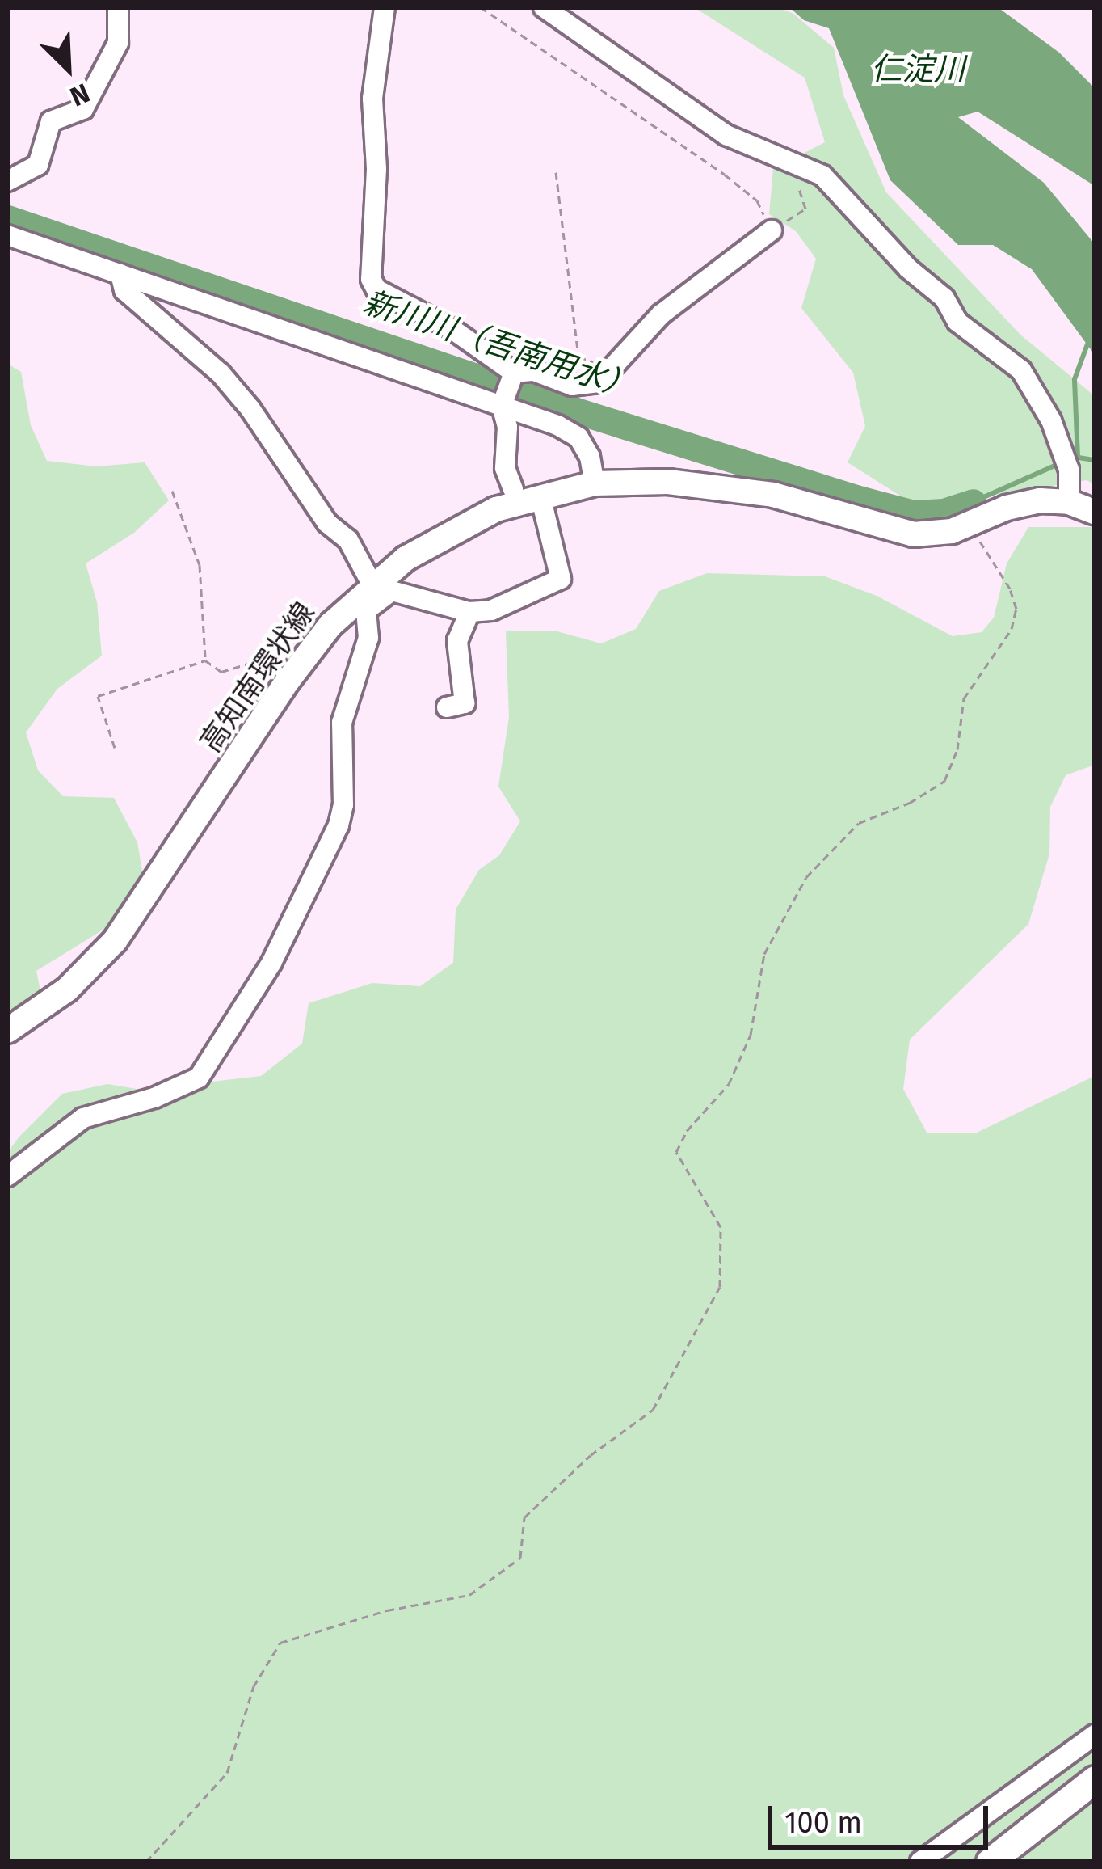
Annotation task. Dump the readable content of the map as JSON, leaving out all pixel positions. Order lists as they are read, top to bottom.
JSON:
{
  "streets": {
    "main road": ["高知南環状線"]
  },
  "water": ["仁淀川", "新川川（吾南用水）"],
  "scale_bar": "100 m",
  "north": "bottom right"
}
